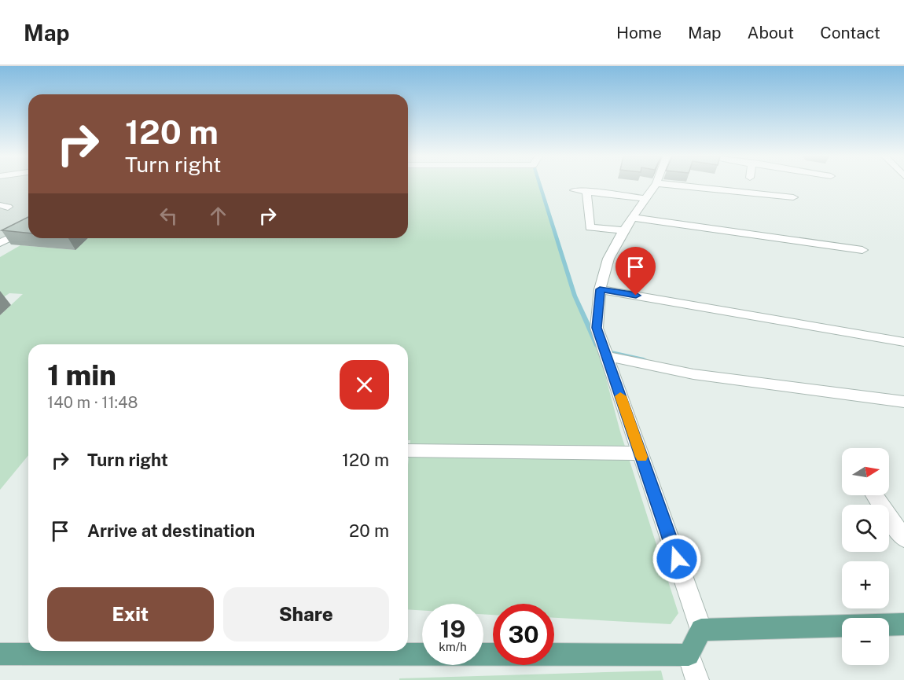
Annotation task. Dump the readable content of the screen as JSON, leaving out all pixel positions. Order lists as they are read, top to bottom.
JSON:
{
  "north": "right",
  "page": {
    "header": "Map",
    "nav": [
      "Home",
      "Map",
      "About",
      "Contact"
    ],
    "turn": ["120 m", "Turn right"],
    "heading": ["1 min", "140 m · 11:48"],
    "list": [
      {
        "name": "Turn right",
        "value": "120 m"
      },
      {
        "name": "Arrive at destination",
        "value": "20 m"
      }
    ],
    "map_buttons": ["+", "−"],
    "buttons": ["Exit", "Share"],
    "speed": "19 km/h",
    "limit": "30"
  }
}
